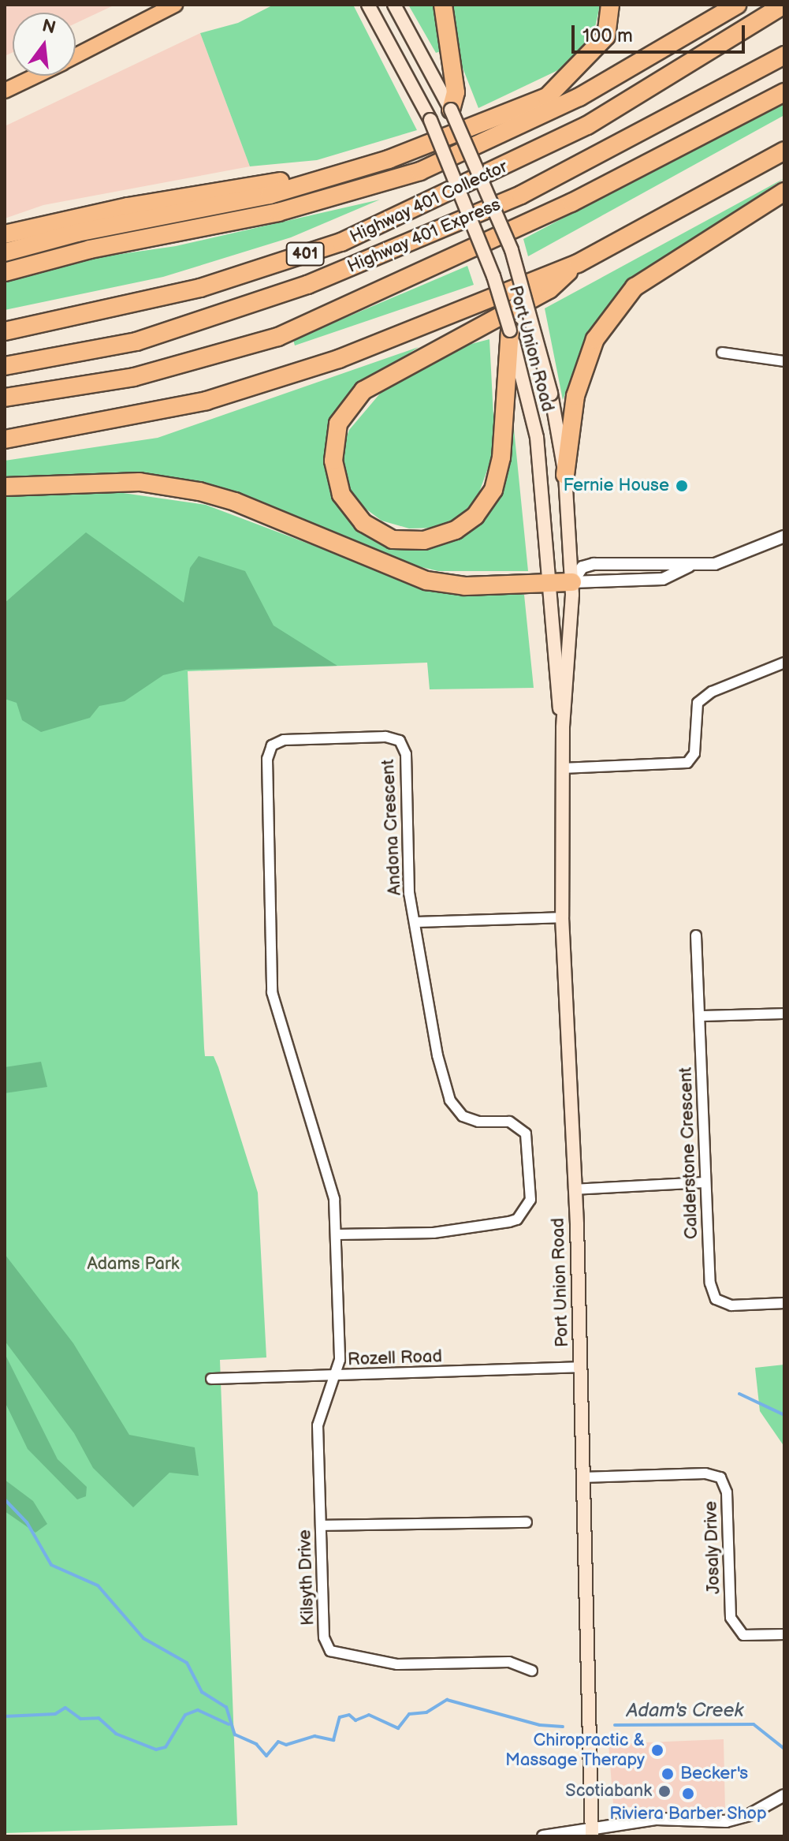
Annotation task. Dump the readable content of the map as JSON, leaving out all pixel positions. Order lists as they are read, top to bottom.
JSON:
{
  "streets": {
    "highway": ["Highway 401 Collector", "Highway 401 Express", "401"],
    "main road": ["Port Union Road"],
    "street": [
      "Andona Crescent",
      "Calderstone Crescent",
      "Rozell Road",
      "Josaly Drive",
      "Kilsyth Drive"
    ]
  },
  "crossings": [
    ["Port Union Road", "Rozell Road"],
    ["Port Union Road", "Josaly Drive"],
    ["Andona Crescent", "Rozell Road"],
    ["Andona Crescent", "Kilsyth Drive"],
    ["Rozell Road", "Kilsyth Drive"]
  ],
  "water": ["Adam's Creek"],
  "parks": ["Adams Park"],
  "places": [
    "Fernie House",
    "Chiropractic & Massage Therapy",
    "Becker's",
    "Scotiabank",
    "Riviera Barber Shop"
  ],
  "scale_bar": "100 m",
  "north": "top"
}
